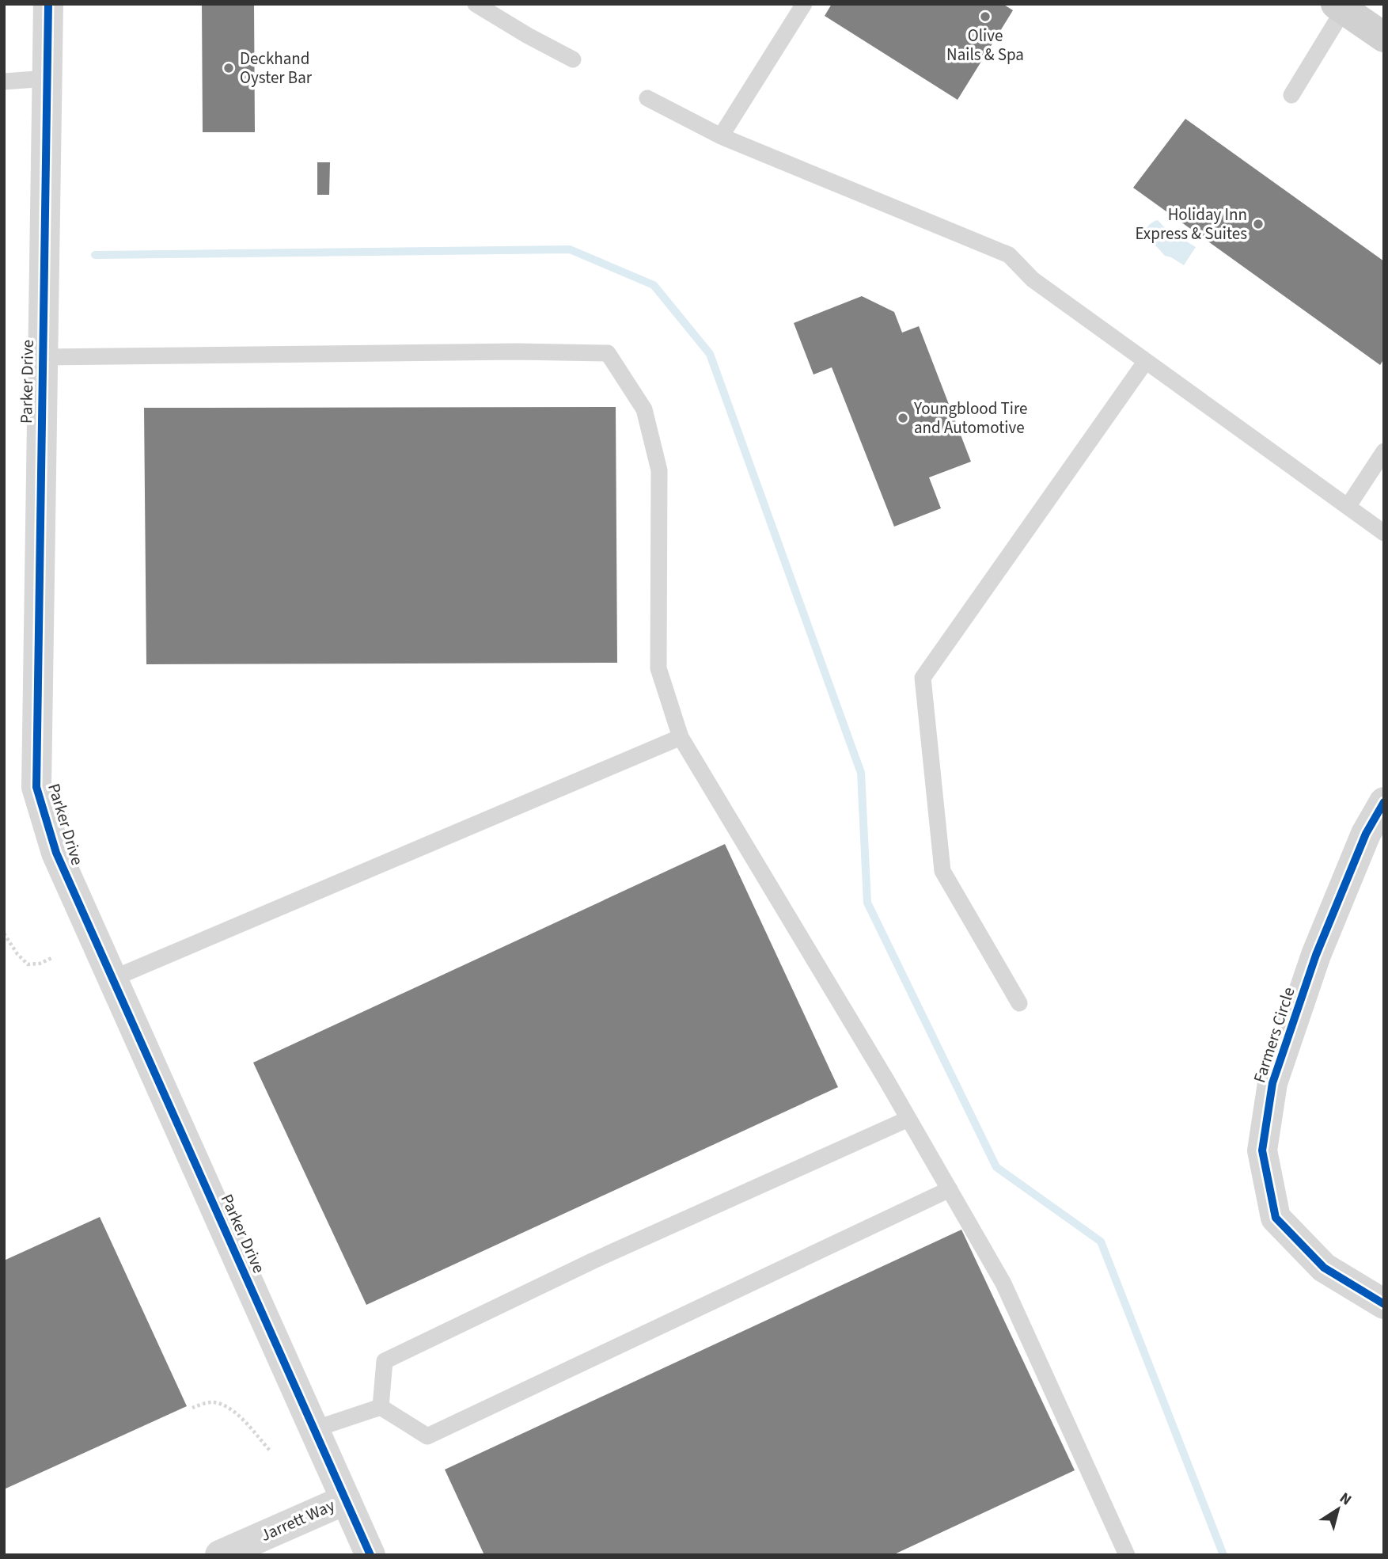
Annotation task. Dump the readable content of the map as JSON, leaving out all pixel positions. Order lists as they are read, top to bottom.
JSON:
{
  "streets": {
    "street": ["Parker Drive", "Farmers Circle", "Jarrett Way"]
  },
  "crossings": [
    ["Parker Drive", "Jarrett Way"]
  ],
  "places": [
    "Olive Nails & Spa",
    "Deckhand Oyster Bar",
    "Holiday Inn Express & Suites",
    "Youngblood Tire and Automotive"
  ],
  "north": "top right"
}
